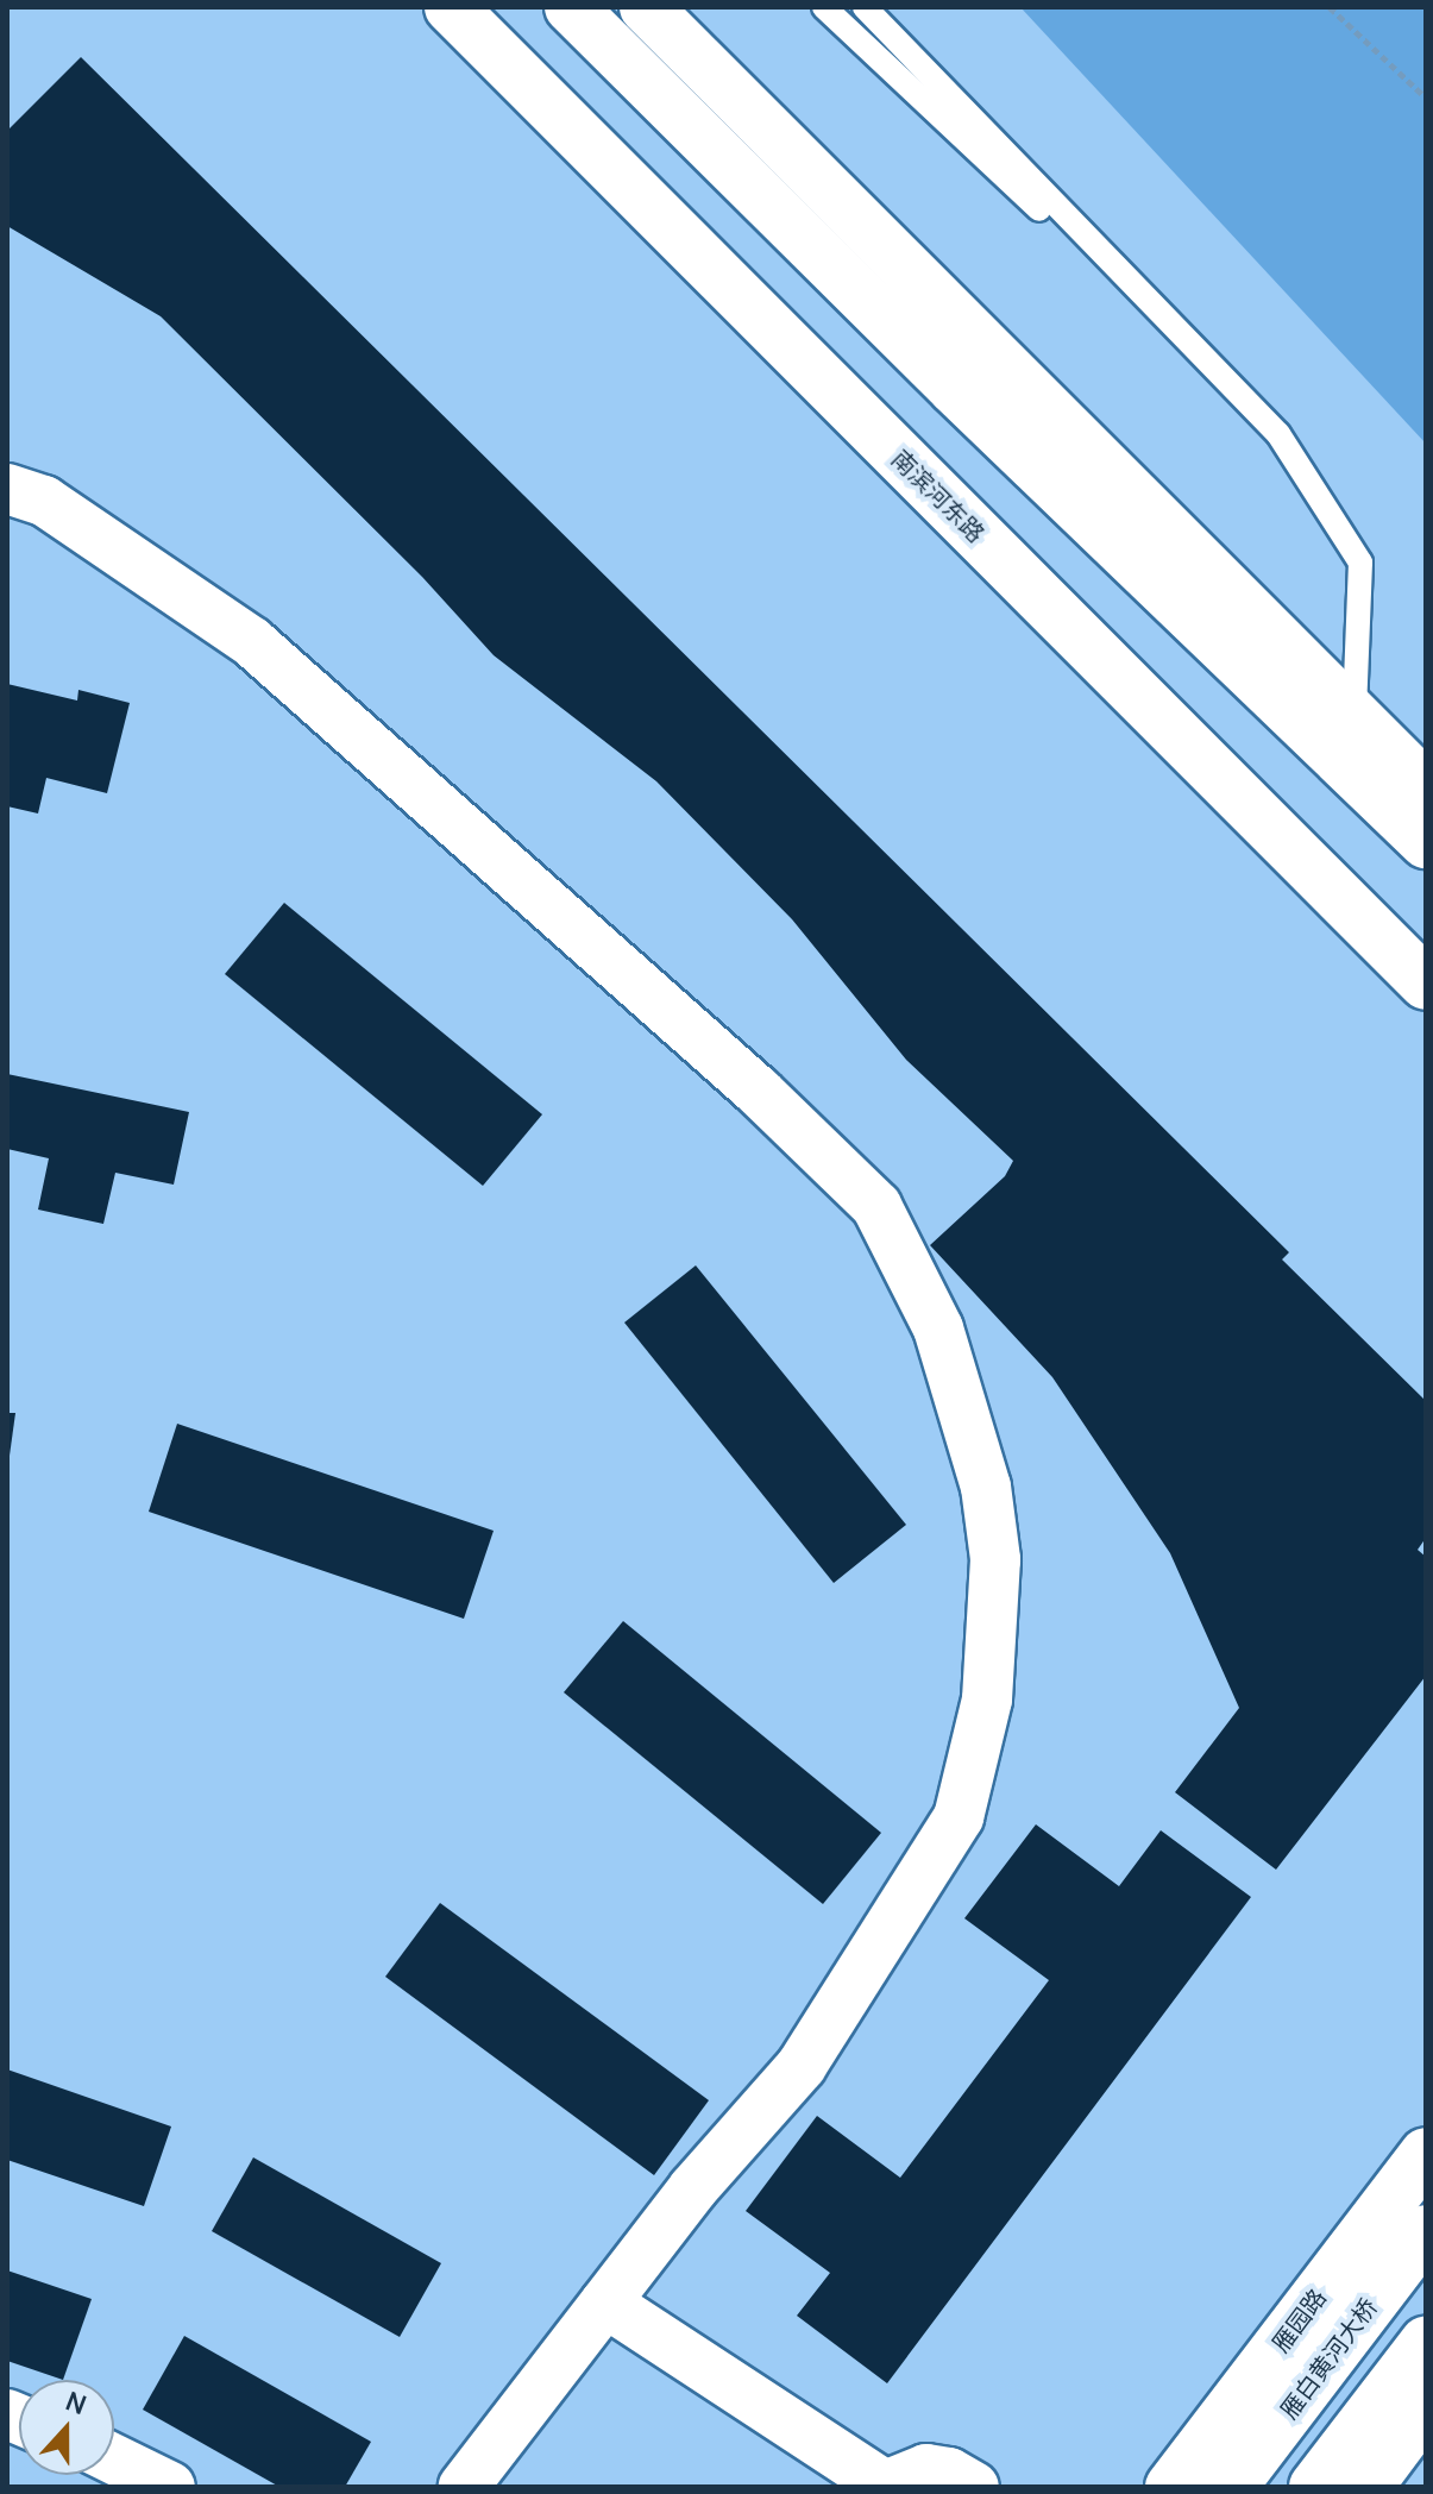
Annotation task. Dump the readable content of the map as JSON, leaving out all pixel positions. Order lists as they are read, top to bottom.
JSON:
{
  "streets": {
    "main road": ["南滨河东路", "雁园路", "雁白黄河大桥"]
  },
  "north": "top"
}
